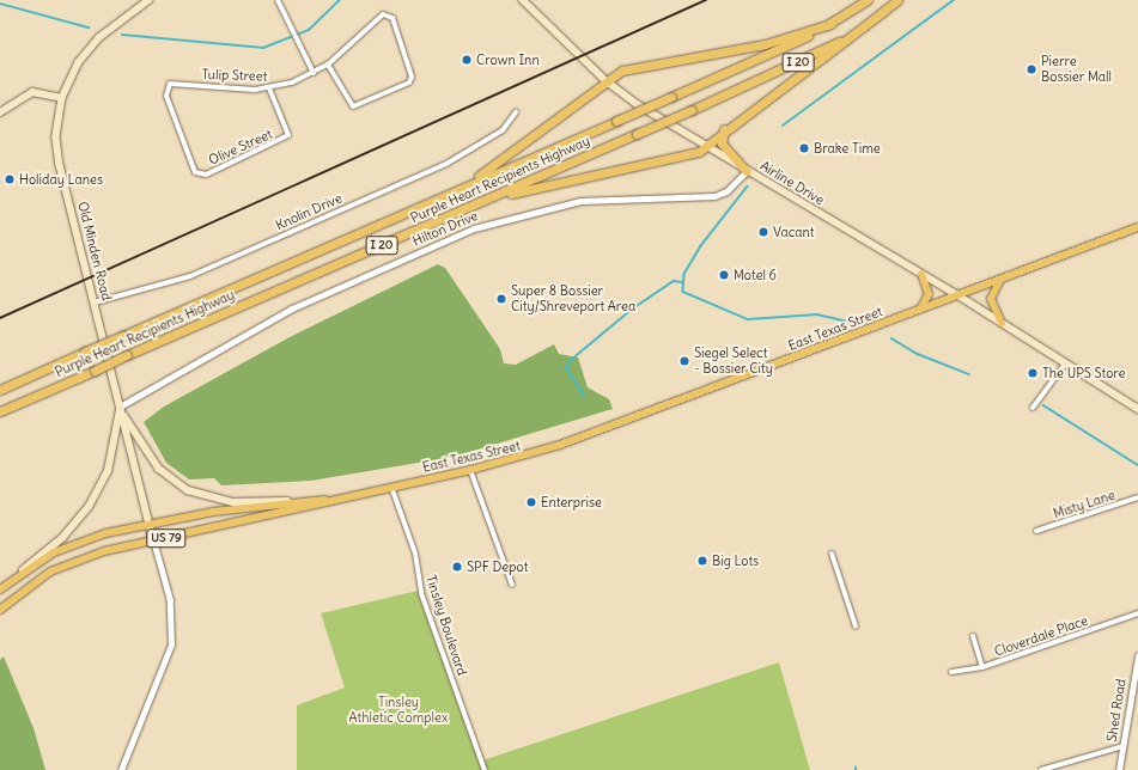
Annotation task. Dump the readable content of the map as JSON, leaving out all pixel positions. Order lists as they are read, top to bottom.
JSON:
{
  "streets": {
    "highway": ["I 20", "Purple Heart Recipients Highway"],
    "main road": [
      "Airline Drive",
      "Old Minden Road",
      "East Texas Street",
      "US 79"
    ],
    "street": [
      "Tulip Street",
      "Olive Street",
      "Knolin Drive",
      "Hilton Drive",
      "Misty Lane",
      "Tinsley Boulevard",
      "Cloverdale Place",
      "Shed Road"
    ]
  },
  "crossings": [
    ["Tulip Street", "Olive Street"],
    ["Airline Drive", "Hilton Drive"],
    ["Airline Drive", "East Texas Street"],
    ["Knolin Drive", "Old Minden Road"],
    ["Hilton Drive", "Old Minden Road"],
    ["Old Minden Road", "East Texas Street"],
    ["East Texas Street", "Tinsley Boulevard"]
  ],
  "parks": ["Tinsley Athletic Complex"],
  "places": [
    "Crown Inn",
    "Pierre Bossier Mall",
    "Brake Time",
    "Holiday Lanes",
    "Vacant",
    "Motel 6",
    "Super 8 Bossier City/Shreveport Area",
    "Siegel Select - Bossier City",
    "The UPS Store",
    "Enterprise",
    "Big Lots",
    "SPF Depot"
  ]
}
